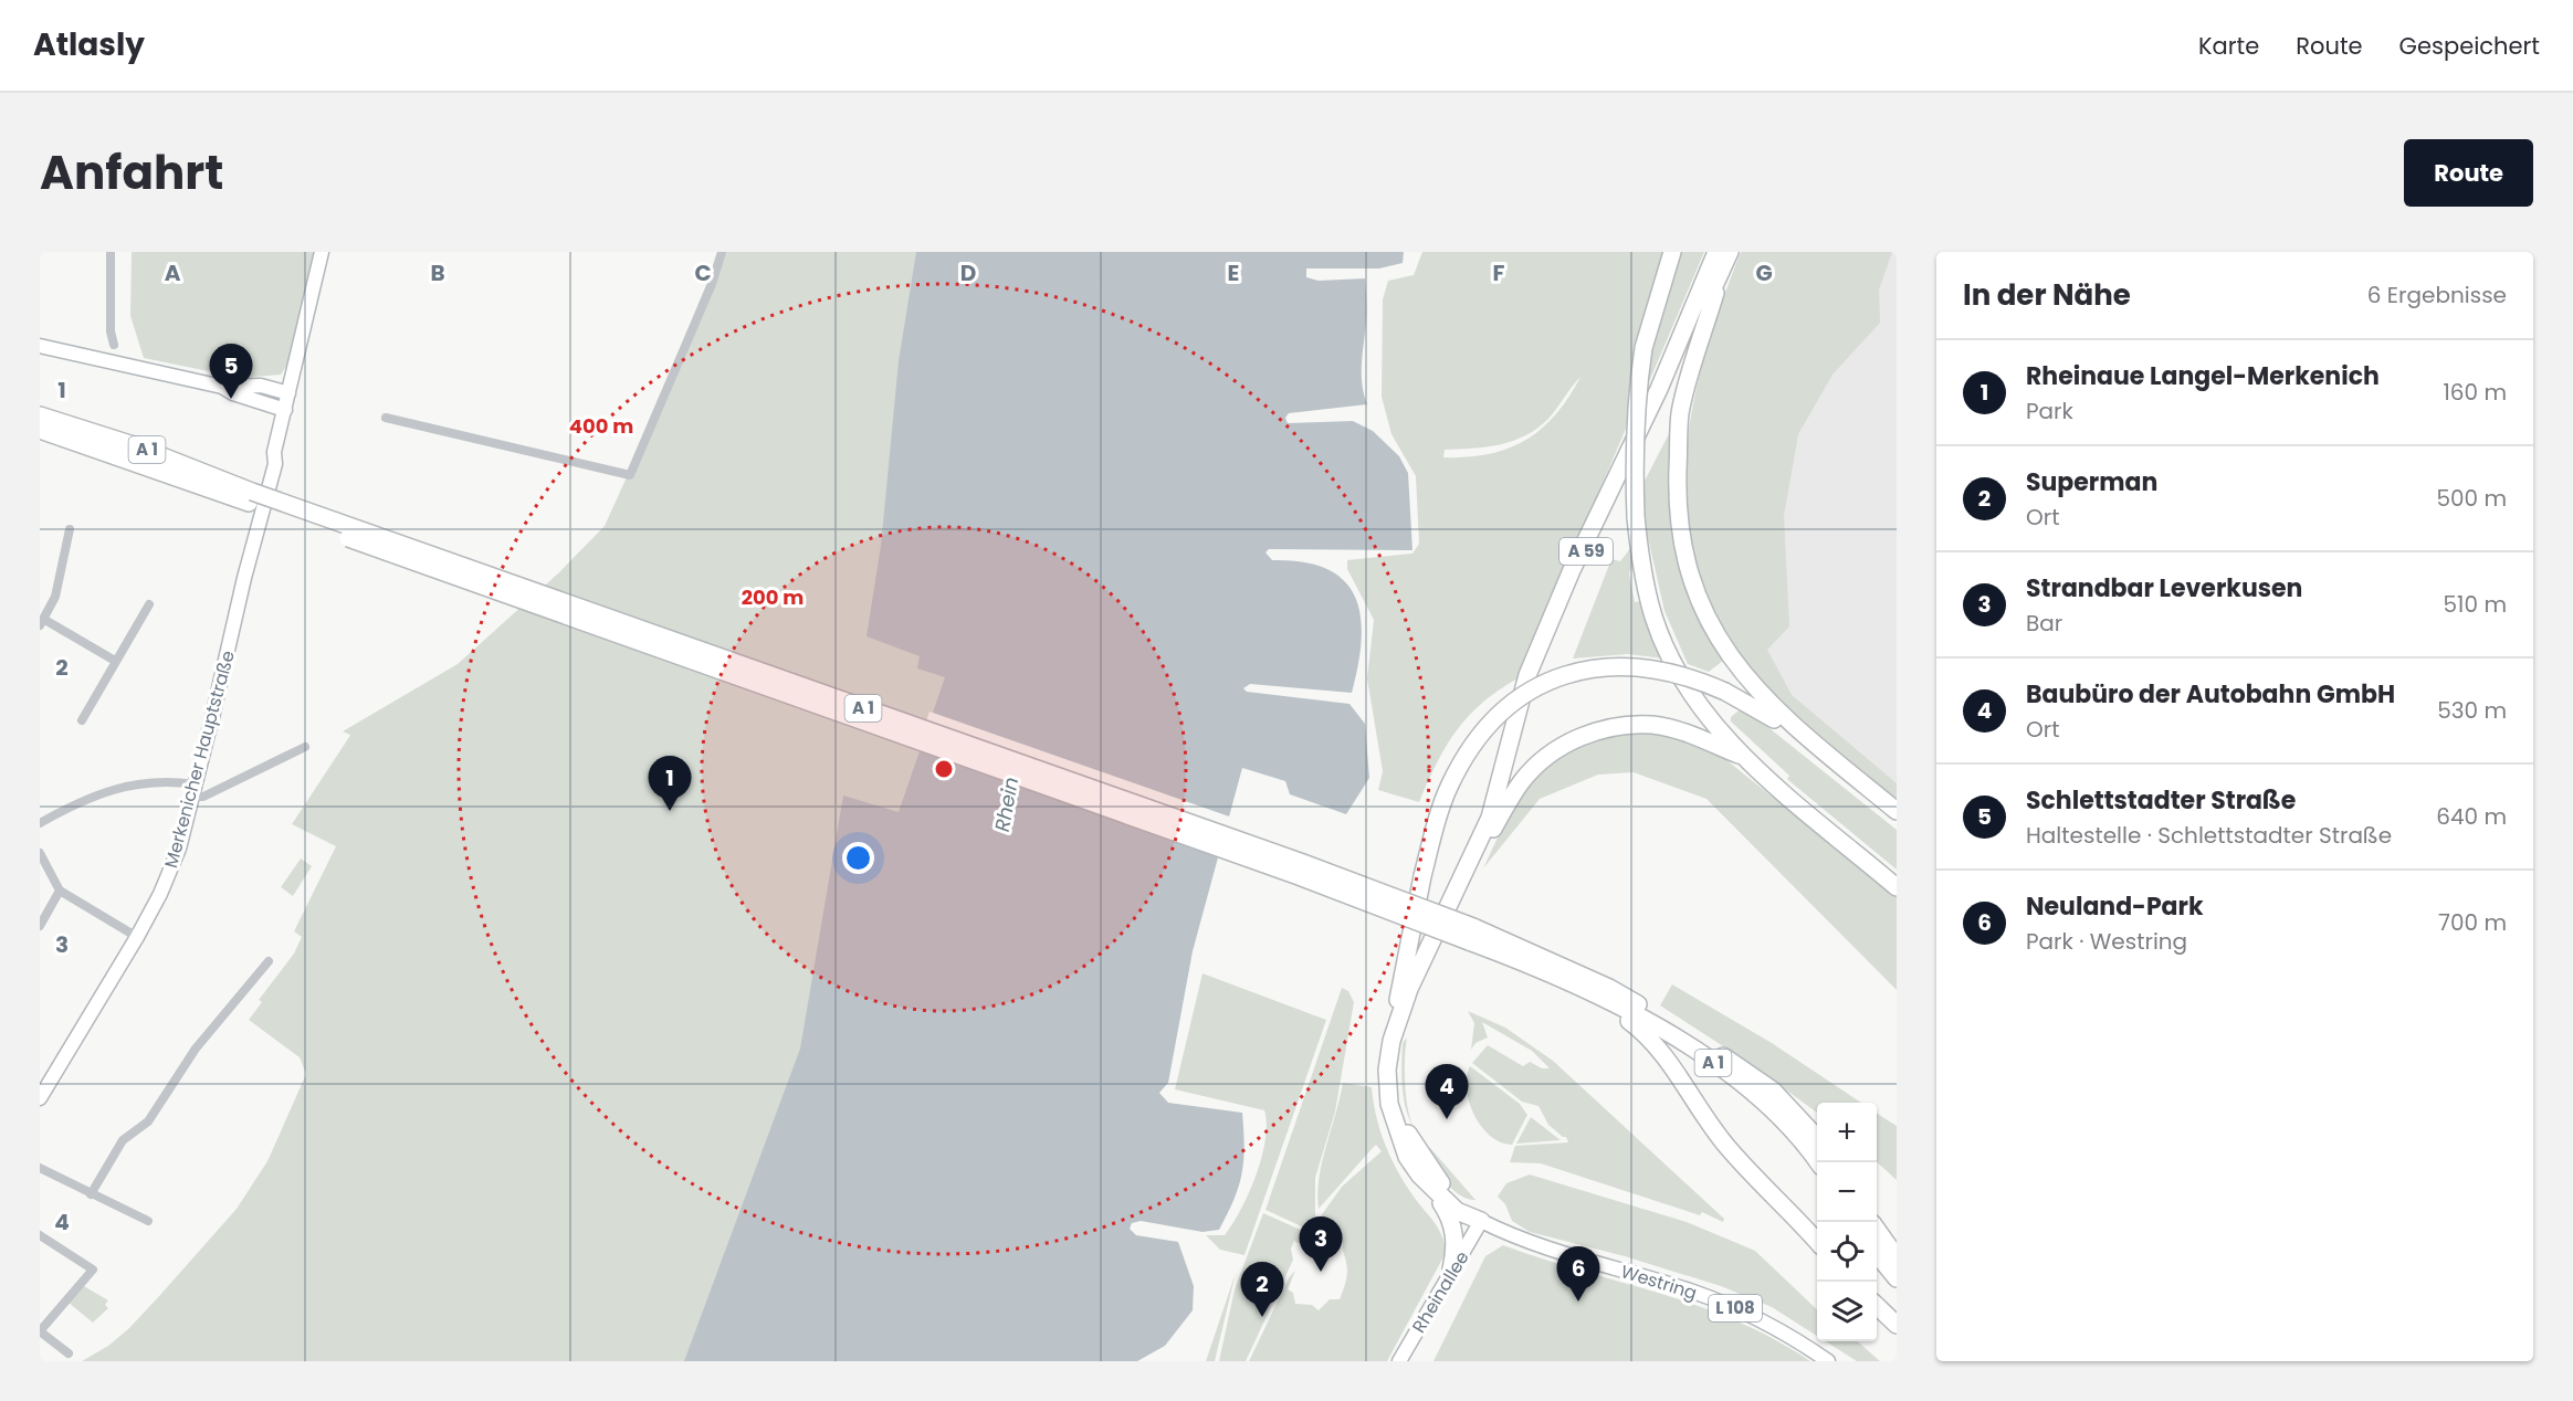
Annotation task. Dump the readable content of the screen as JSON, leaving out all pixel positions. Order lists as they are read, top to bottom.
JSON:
{
  "streets": {
    "highway": ["A 1", "A 59"],
    "street": [
      "Merkenicher Hauptstraße",
      "Westring",
      "Rheinallee",
      "L 108"
    ]
  },
  "crossings": [
    ["A 59", "Westring"],
    ["A 59", "Rheinallee"],
    ["Westring", "Rheinallee"]
  ],
  "water": ["Rhein"],
  "page": {
    "header": "Atlasly",
    "nav": ["Karte", "Route", "Gespeichert"],
    "title": "Anfahrt",
    "buttons": "Route",
    "heading": ["In der Nähe", "6 Ergebnisse"],
    "list": [
      {
        "mark": "1",
        "name": "Rheinaue Langel-Merkenich",
        "note": "Park",
        "value": "160 m"
      },
      {
        "mark": "2",
        "name": "Superman",
        "note": "Ort",
        "value": "500 m"
      },
      {
        "mark": "3",
        "name": "Strandbar Leverkusen",
        "note": "Bar",
        "value": "510 m"
      },
      {
        "mark": "4",
        "name": "Baubüro der Autobahn GmbH",
        "note": "Ort",
        "value": "530 m"
      },
      {
        "mark": "5",
        "name": "Schlettstadter Straße",
        "note": "Haltestelle · Schlettstadter Straße",
        "value": "640 m"
      },
      {
        "mark": "6",
        "name": "Neuland-Park",
        "note": "Park · Westring",
        "value": "700 m"
      }
    ],
    "pins": [
      "5",
      "1",
      "4",
      "3",
      "6",
      "2"
    ],
    "map_buttons": ["+", "−"]
  },
  "grid": {
    "columns": [
      "A",
      "B",
      "C",
      "D",
      "E",
      "F",
      "G"
    ],
    "rows": [
      "1",
      "2",
      "3",
      "4"
    ]
  },
  "rings": ["400 m", "200 m"]
}
